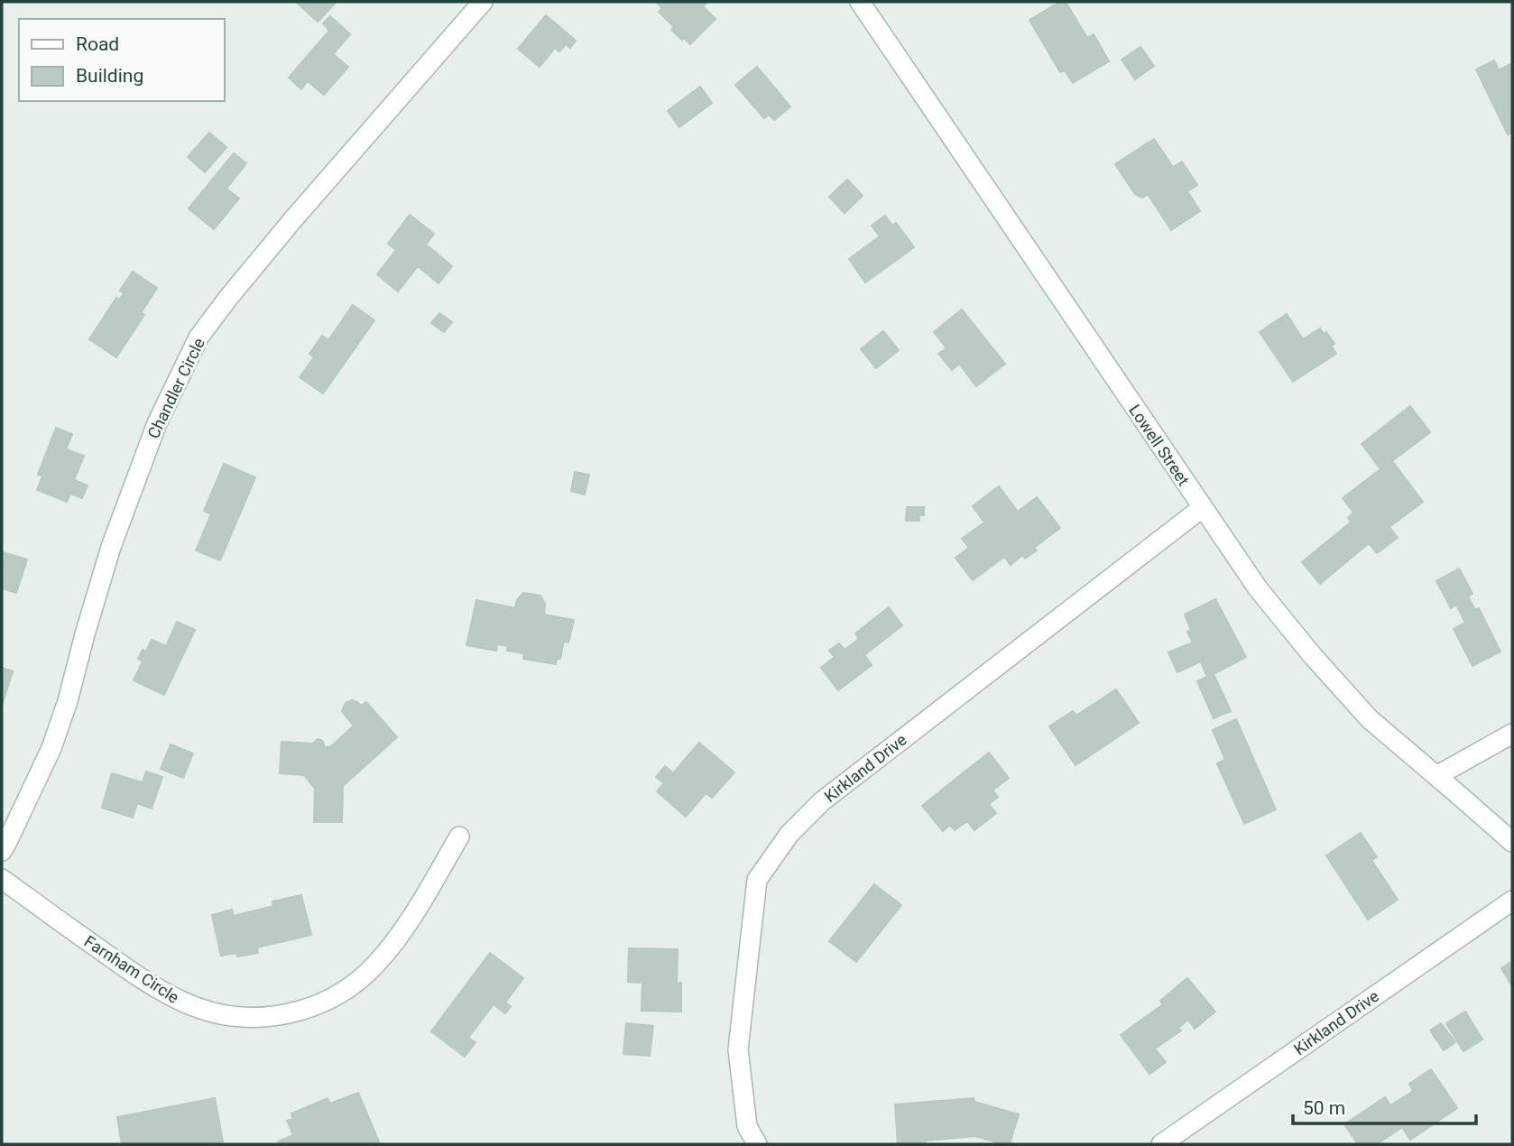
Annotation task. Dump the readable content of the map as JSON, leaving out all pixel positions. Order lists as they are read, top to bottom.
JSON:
{
  "streets": {
    "street": [
      "Chandler Circle",
      "Lowell Street",
      "Kirkland Drive",
      "Farnham Circle"
    ]
  },
  "crossings": [
    ["Lowell Street", "Kirkland Drive"]
  ],
  "legend": ["Road", "Building"],
  "scale_bar": "50 m"
}
